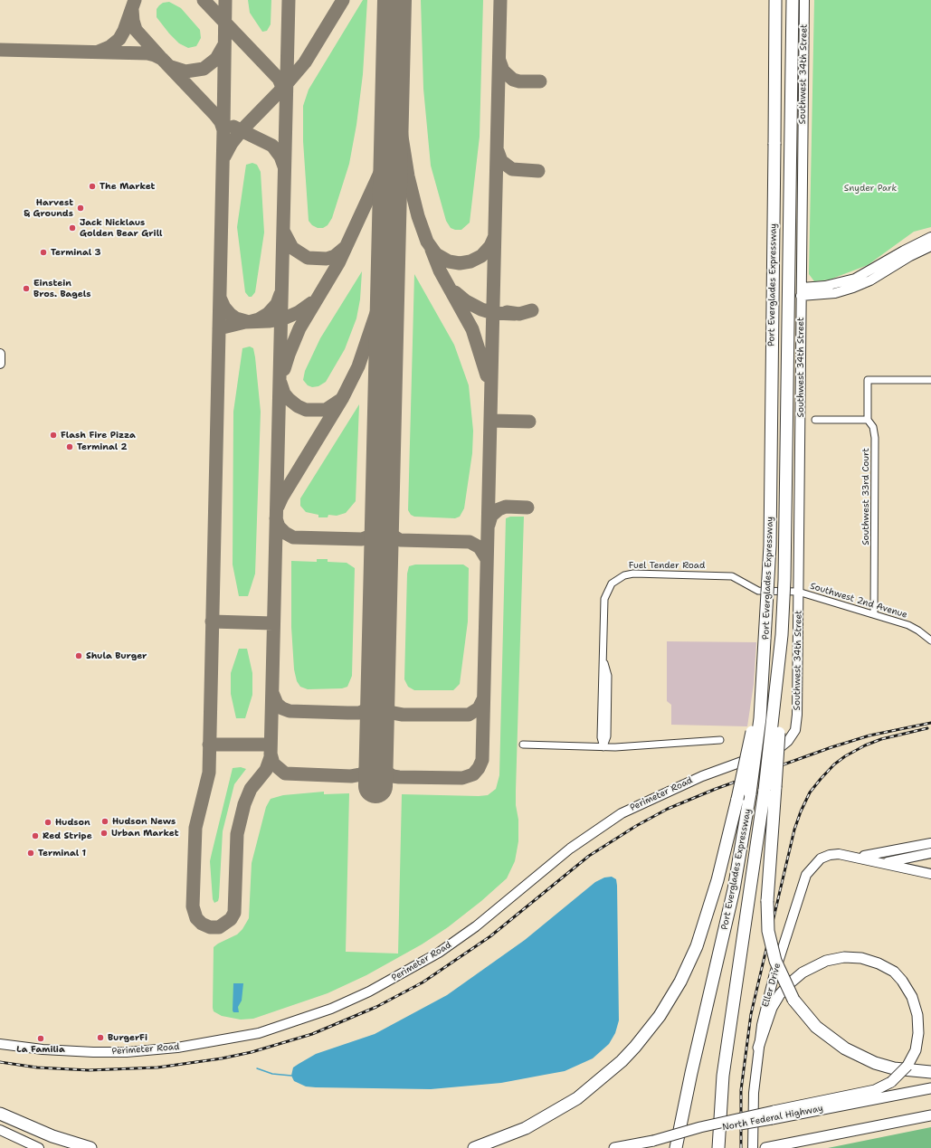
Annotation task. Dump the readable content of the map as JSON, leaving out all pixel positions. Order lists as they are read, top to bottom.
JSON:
{
  "streets": {
    "highway": ["Port Everglades Expressway"],
    "main road": ["North Federal Highway"],
    "street": [
      "Southwest 34th Street",
      "Southwest 33rd Court",
      "Fuel Tender Road",
      "Southwest 2nd Avenue",
      "Perimeter Road",
      "Eller Drive"
    ]
  },
  "crossings": [
    ["Southwest 34th Street", "Fuel Tender Road"],
    ["Southwest 34th Street", "Southwest 2nd Avenue"],
    ["Southwest 34th Street", "Perimeter Road"],
    ["Southwest 33rd Court", "Southwest 2nd Avenue"],
    ["Fuel Tender Road", "Southwest 2nd Avenue"]
  ],
  "parks": ["Snyder Park"],
  "places": [
    "The Market",
    "Harvest & Grounds",
    "Jack Nicklaus Golden Bear Grill",
    "Terminal 3",
    "Einstein Bros. Bagels",
    "Flash Fire Pizza",
    "Terminal 2",
    "Shula Burger",
    "Hudson News",
    "Hudson",
    "Urban Market",
    "Red Stripe",
    "Terminal 1",
    "BurgerFi",
    "La Familia"
  ]
}
